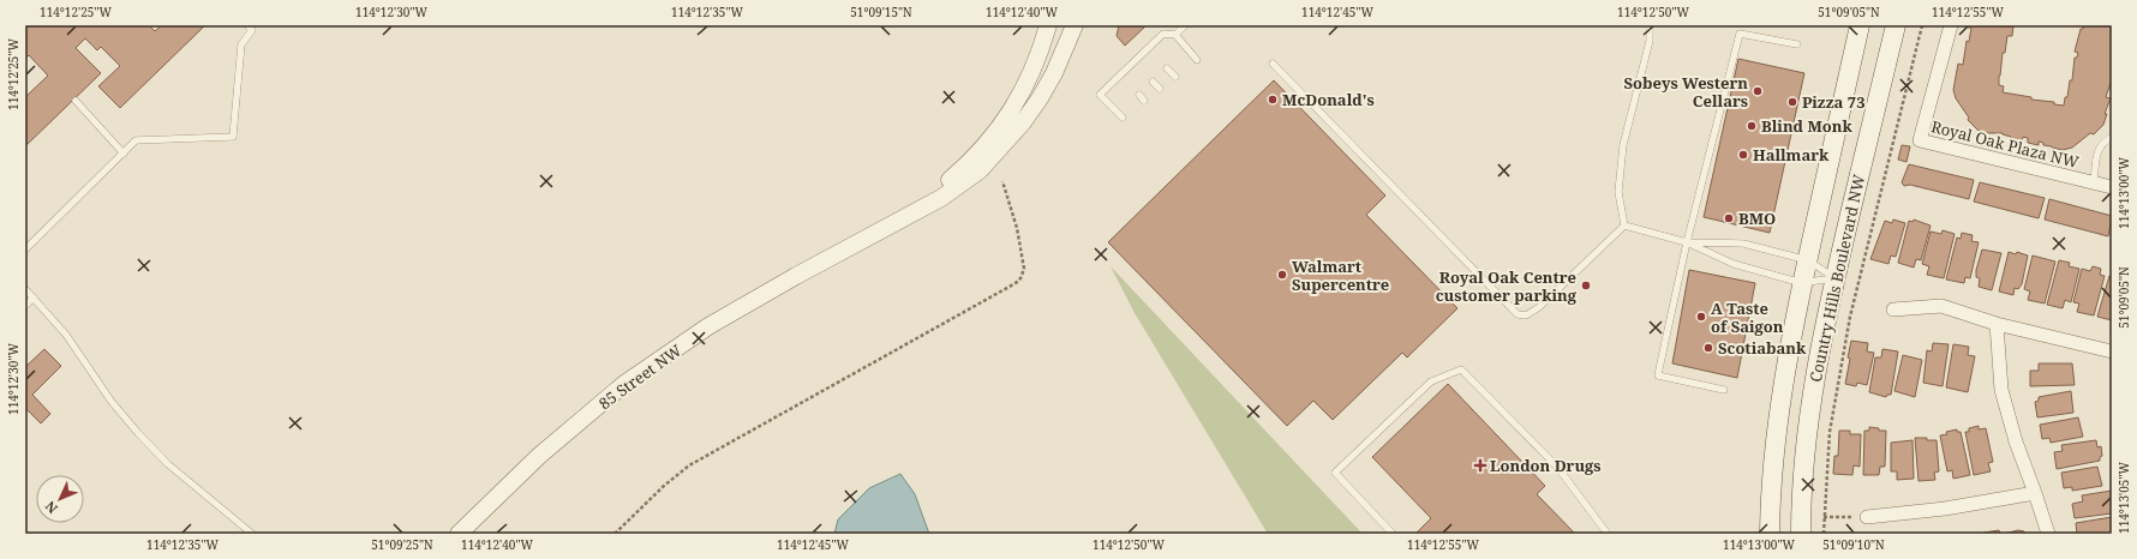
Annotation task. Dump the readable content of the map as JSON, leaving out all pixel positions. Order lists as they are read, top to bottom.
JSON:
{
  "streets": {
    "main road": ["Country Hills Boulevard NW"],
    "street": ["Royal Oak Plaza NW", "85 Street NW"]
  },
  "places": {
    "other": [
      "Sobeys Western Cellars",
      "McDonald's",
      "Pizza 73",
      "Blind Monk",
      "Hallmark",
      "BMO",
      "Walmart Supercentre",
      "Royal Oak Centre customer parking",
      "A Taste of Saigon",
      "Scotiabank"
    ],
    "health": ["London Drugs"]
  },
  "north": "bottom left",
  "coordinates": [
    "114°12'25\"W",
    "114°12'30\"W",
    "114°12'35\"W",
    "51°09'15\"N",
    "114°12'40\"W",
    "114°12'45\"W",
    "114°12'50\"W",
    "51°09'05\"N",
    "114°12'55\"W",
    "114°13'00\"W",
    "114°13'05\"W",
    "51°09'25\"N",
    "51°09'10\"N"
  ]
}
